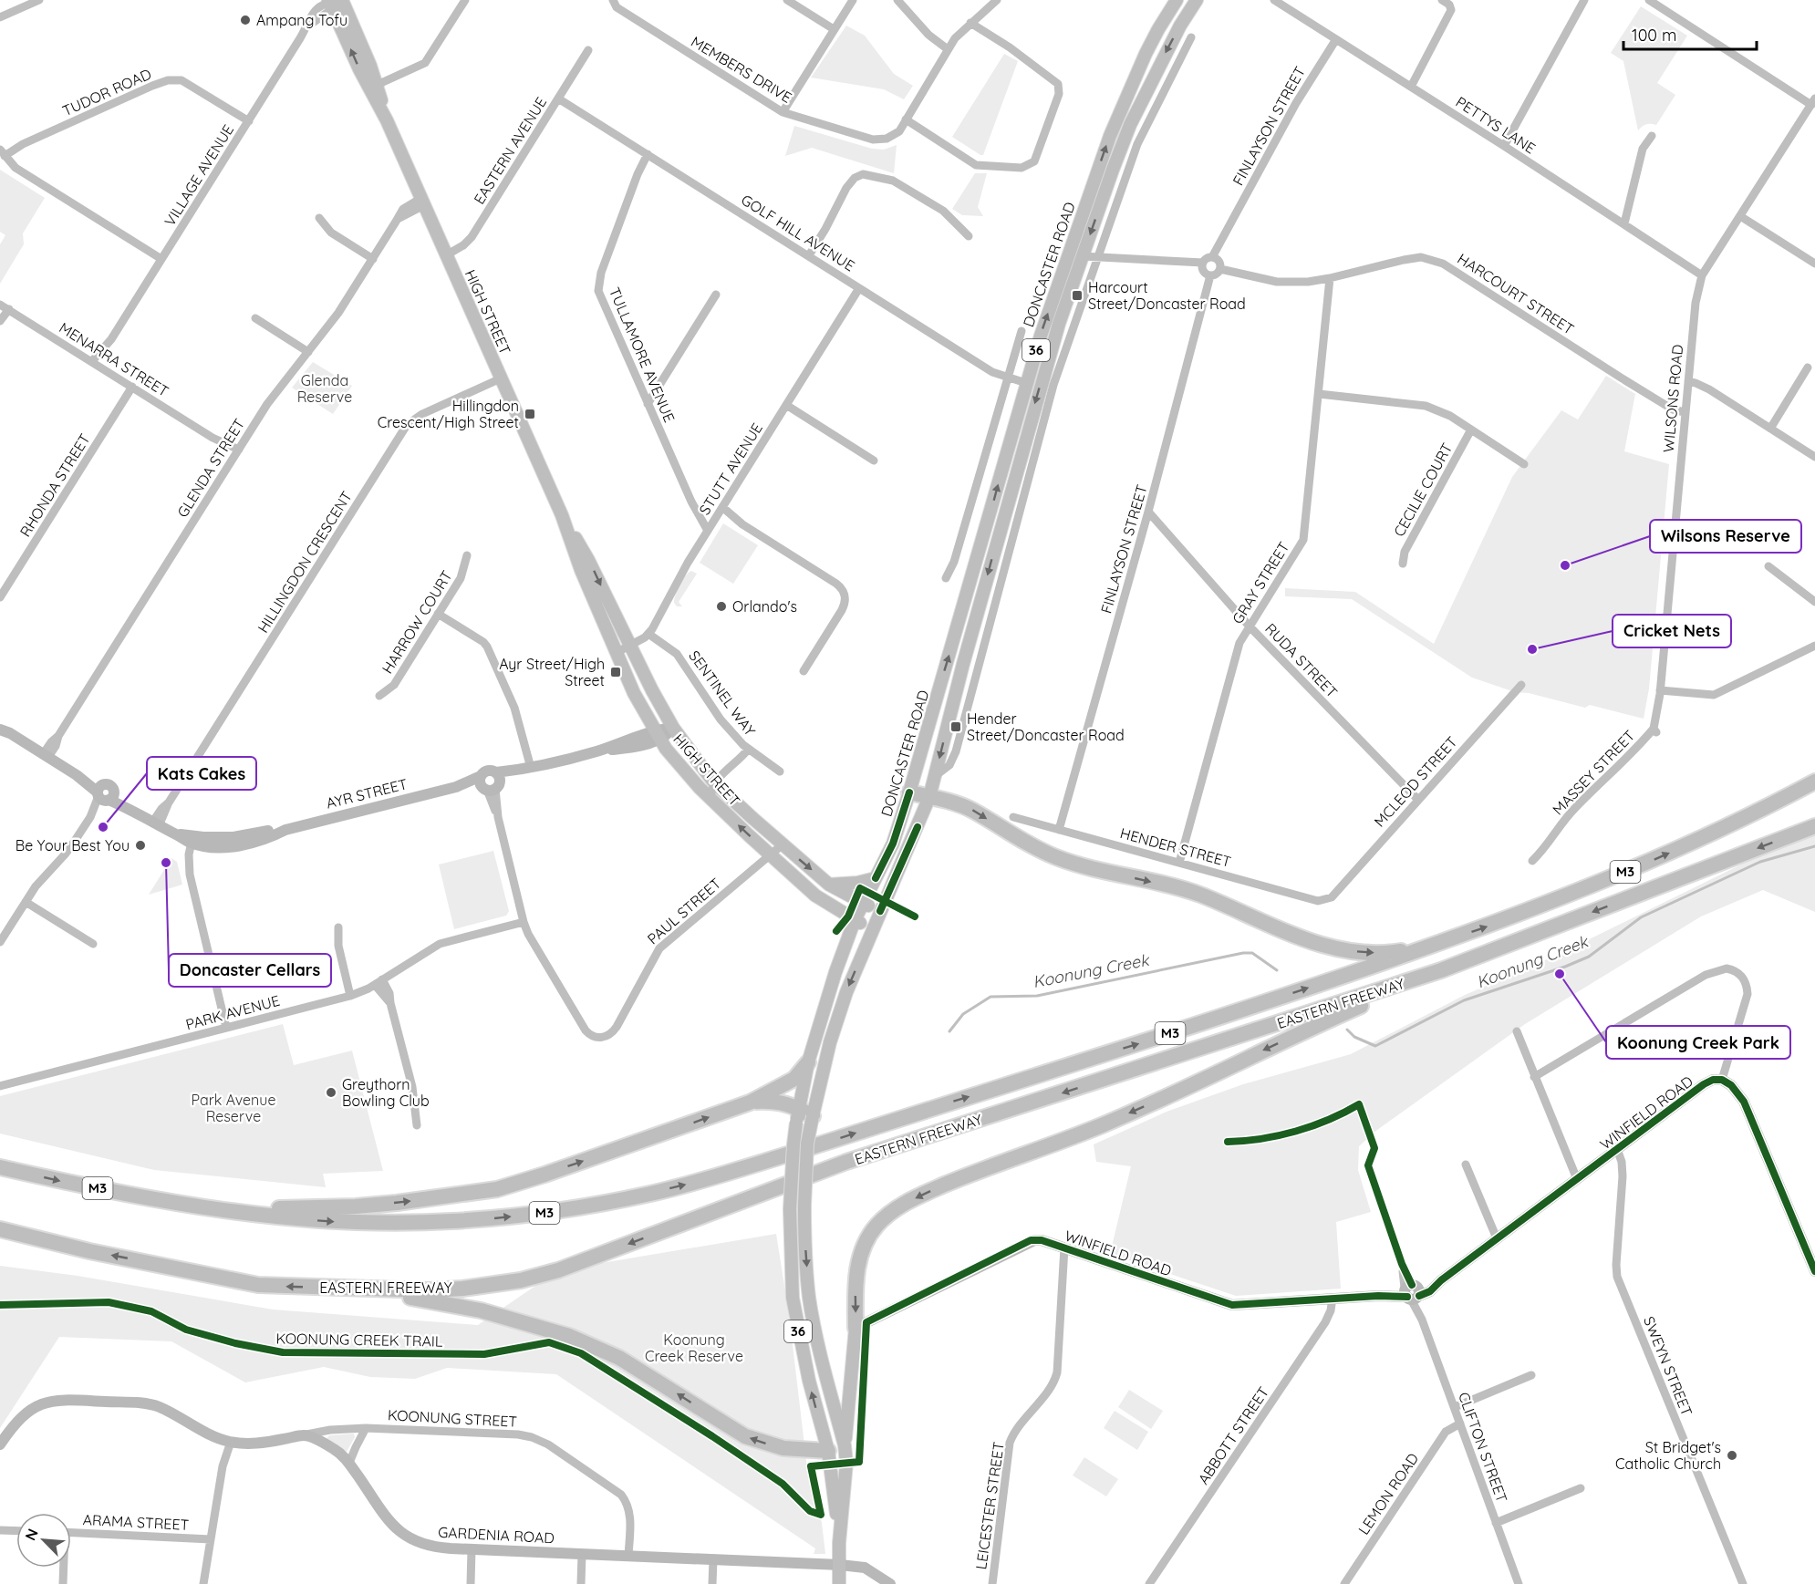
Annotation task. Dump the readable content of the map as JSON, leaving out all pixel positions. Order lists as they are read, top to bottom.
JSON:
{
  "streets": {
    "highway": ["36", "M3", "EASTERN FREEWAY"],
    "main road": ["DONCASTER ROAD", "HIGH STREET"],
    "street": [
      "MEMBERS DRIVE",
      "TUDOR ROAD",
      "PETTYS LANE",
      "FINLAYSON STREET",
      "EASTERN AVENUE",
      "VILLAGE AVENUE",
      "GOLF HILL AVENUE",
      "HARCOURT STREET",
      "TULLAMORE AVENUE",
      "MENARRA STREET",
      "WILSONS ROAD",
      "GLENDA STREET",
      "STUTT AVENUE",
      "RHONDA STREET",
      "CECILIE COURT",
      "HILLINGDON CRESCENT",
      "GRAY STREET",
      "HARROW COURT",
      "RUDA STREET",
      "SENTINEL WAY",
      "MASSEY STREET",
      "MCLEOD STREET",
      "AYR STREET",
      "HENDER STREET",
      "PAUL STREET",
      "PARK AVENUE",
      "WINFIELD ROAD",
      "SWEYN STREET",
      "KOONUNG STREET",
      "ABBOTT STREET",
      "CLIFTON STREET",
      "LEMON ROAD",
      "LEICESTER STREET",
      "ARAMA STREET",
      "GARDENIA ROAD"
    ],
    "cycle path": ["KOONUNG CREEK TRAIL"]
  },
  "crossings": [
    ["TUDOR ROAD", "VILLAGE AVENUE"],
    ["PETTYS LANE", "FINLAYSON STREET"],
    ["PETTYS LANE", "WILSONS ROAD"],
    ["FINLAYSON STREET", "HARCOURT STREET"],
    ["FINLAYSON STREET", "RUDA STREET"],
    ["FINLAYSON STREET", "HENDER STREET"],
    ["EASTERN AVENUE", "GOLF HILL AVENUE"],
    ["EASTERN AVENUE", "HIGH STREET"],
    ["VILLAGE AVENUE", "HIGH STREET"],
    ["VILLAGE AVENUE", "MENARRA STREET"],
    ["GOLF HILL AVENUE", "DONCASTER ROAD"],
    ["GOLF HILL AVENUE", "TULLAMORE AVENUE"],
    ["GOLF HILL AVENUE", "STUTT AVENUE"],
    ["DONCASTER ROAD", "HIGH STREET"],
    ["DONCASTER ROAD", "36"],
    ["DONCASTER ROAD", "WINFIELD ROAD"],
    ["DONCASTER ROAD", "GARDENIA ROAD"],
    ["HARCOURT STREET", "WILSONS ROAD"],
    ["HARCOURT STREET", "GRAY STREET"],
    ["HIGH STREET", "GLENDA STREET"],
    ["HIGH STREET", "STUTT AVENUE"],
    ["HIGH STREET", "HILLINGDON CRESCENT"],
    ["HIGH STREET", "SENTINEL WAY"],
    ["HIGH STREET", "AYR STREET"],
    ["HIGH STREET", "PAUL STREET"],
    ["36", "EASTERN FREEWAY"],
    ["36", "WINFIELD ROAD"],
    ["TULLAMORE AVENUE", "STUTT AVENUE"],
    ["MENARRA STREET", "GLENDA STREET"],
    ["MENARRA STREET", "RHONDA STREET"],
    ["WILSONS ROAD", "MASSEY STREET"],
    ["GLENDA STREET", "AYR STREET"],
    ["STUTT AVENUE", "SENTINEL WAY"],
    ["HILLINGDON CRESCENT", "AYR STREET"],
    ["GRAY STREET", "RUDA STREET"],
    ["GRAY STREET", "HENDER STREET"],
    ["RUDA STREET", "MCLEOD STREET"],
    ["MCLEOD STREET", "HENDER STREET"],
    ["PAUL STREET", "PARK AVENUE"],
    ["WINFIELD ROAD", "SWEYN STREET"],
    ["WINFIELD ROAD", "ABBOTT STREET"],
    ["WINFIELD ROAD", "CLIFTON STREET"],
    ["WINFIELD ROAD", "LEICESTER STREET"],
    ["KOONUNG STREET", "GARDENIA ROAD"],
    ["CLIFTON STREET", "LEMON ROAD"]
  ],
  "water": ["Koonung Creek"],
  "parks": ["Glenda Reserve", "Park Avenue Reserve", "Koonung Creek Reserve"],
  "places": {
    "other": [
      "Ampang Tofu",
      "Wilsons Reserve",
      "Orlando's",
      "Cricket Nets",
      "Kats Cakes",
      "Be Your Best You",
      "Doncaster Cellars",
      "Koonung Creek Park",
      "Greythorn Bowling Club",
      "St Bridget's Catholic Church"
    ],
    "transit": [
      "Harcourt Street/Doncaster Road",
      "Hillingdon Crescent/High Street",
      "Ayr Street/High Street",
      "Hender Street/Doncaster Road"
    ]
  },
  "scale_bar": "100 m",
  "north": "top left"
}
